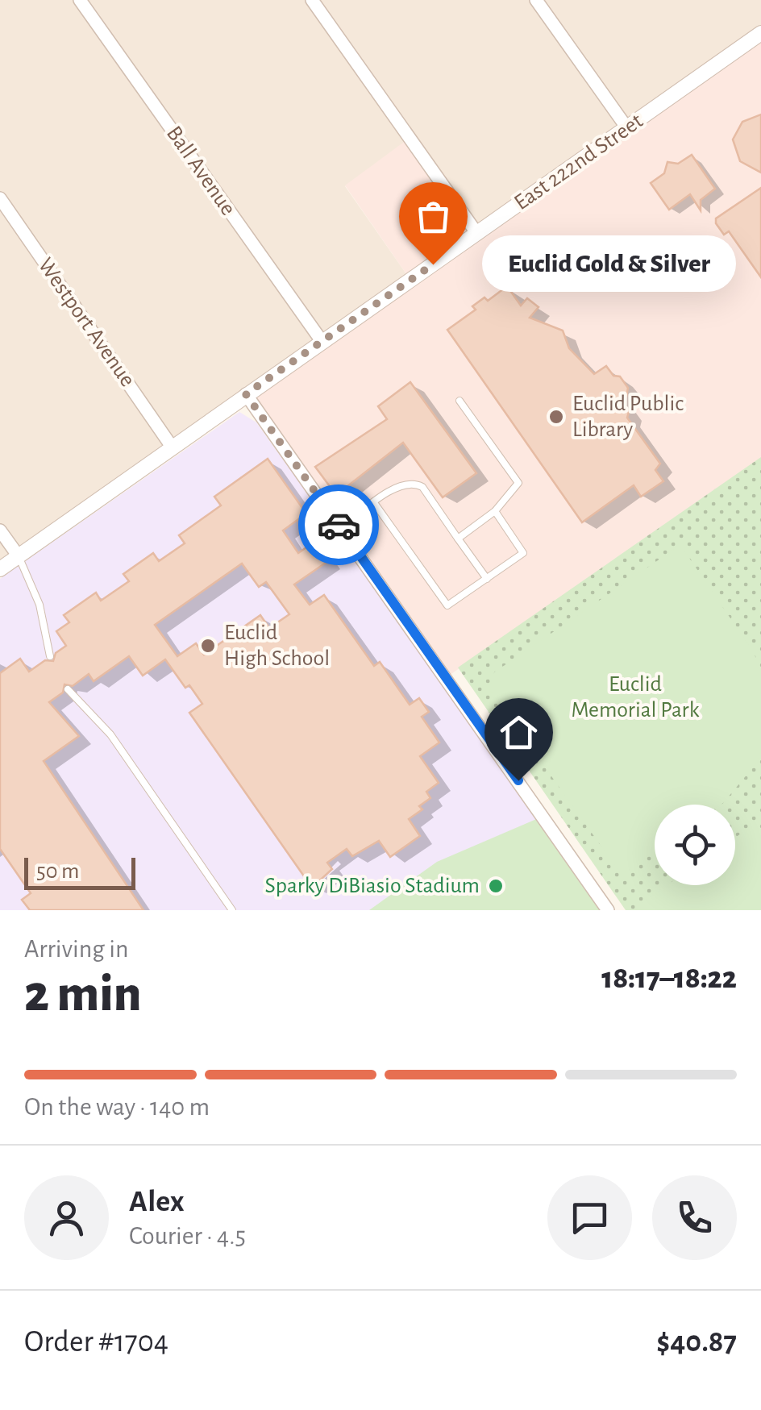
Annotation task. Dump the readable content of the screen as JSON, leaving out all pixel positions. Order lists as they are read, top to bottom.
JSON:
{
  "streets": {
    "street": ["East 222nd Street", "Ball Avenue", "Westport Avenue"]
  },
  "crossings": [
    ["East 222nd Street", "Ball Avenue"],
    ["East 222nd Street", "Westport Avenue"]
  ],
  "parks": ["Euclid Memorial Park"],
  "places": [
    "Euclid Gold & Silver",
    "Euclid Public Library",
    "Euclid High School",
    "Sparky DiBiasio Stadium"
  ],
  "scale_bar": "50 m",
  "page": {
    "bubble": "Euclid Gold & Silver",
    "scale": "50 m",
    "heading": ["2 min", "Arriving in", "18:17–18:22"],
    "panel": [
      "Alex",
      "Courier · 4.5",
      "Order #1704",
      "$40.87"
    ],
    "bar": "On the way · 140 m"
  }
}
